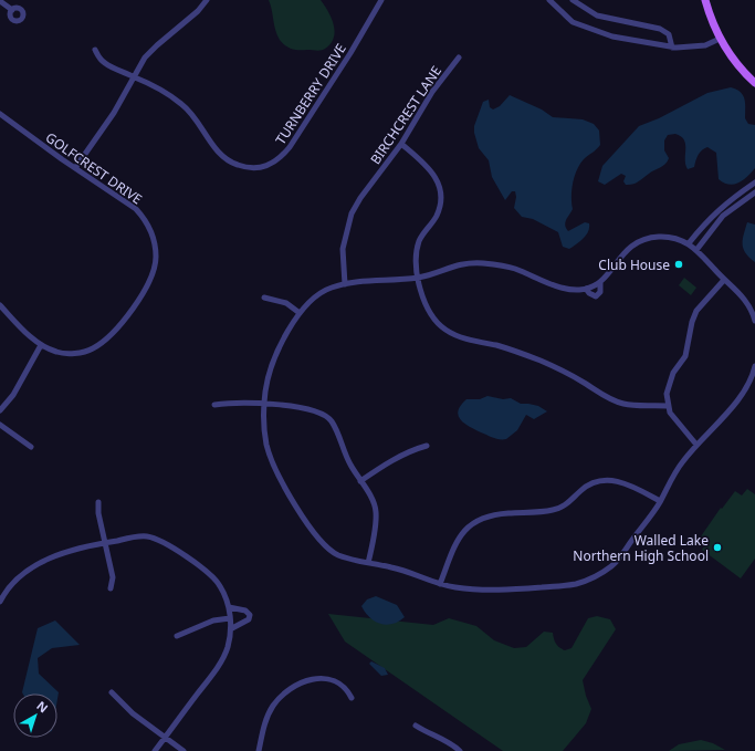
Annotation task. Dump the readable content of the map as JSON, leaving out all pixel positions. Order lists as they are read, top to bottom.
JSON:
{
  "streets": {
    "street": ["TURNBERRY DRIVE", "BIRCHCREST LANE", "GOLFCREST DRIVE"]
  },
  "places": ["Club House", "Walled Lake Northern High School"],
  "north": "top right"
}
